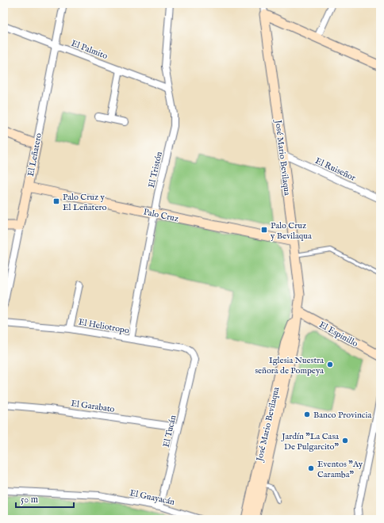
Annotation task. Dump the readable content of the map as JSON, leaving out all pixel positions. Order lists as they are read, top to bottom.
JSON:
{
  "streets": {
    "street": [
      "El Palmito",
      "El Leñatero",
      "José Mario Bevilaqua",
      "El Ruiseñor",
      "El Tristón",
      "Palo Cruz",
      "El Heliotropo",
      "El Espinillo",
      "El Garabato",
      "El Tucán",
      "El Guayacán"
    ]
  },
  "crossings": [
    ["El Palmito", "El Leñatero"],
    ["El Palmito", "El Tristón"],
    ["El Leñatero", "Palo Cruz"],
    ["José Mario Bevilaqua", "El Ruiseñor"],
    ["José Mario Bevilaqua", "Palo Cruz"],
    ["José Mario Bevilaqua", "El Espinillo"],
    ["El Tristón", "Palo Cruz"],
    ["El Tristón", "El Heliotropo"],
    ["El Heliotropo", "El Tucán"],
    ["El Garabato", "El Tucán"],
    ["El Tucán", "El Guayacán"]
  ],
  "places": {
    "transit": ["Palo Cruz y El Leñatero", "Palo Cruz y Bevilaqua"],
    "other": [
      "Iglesia Nuestra señora de Pompeya",
      "Banco Provincia",
      "Jardín \"La Casa De Pulgarcito\"",
      "Eventos \"Ay Caramba\""
    ]
  },
  "scale_bar": "50 m"
}
